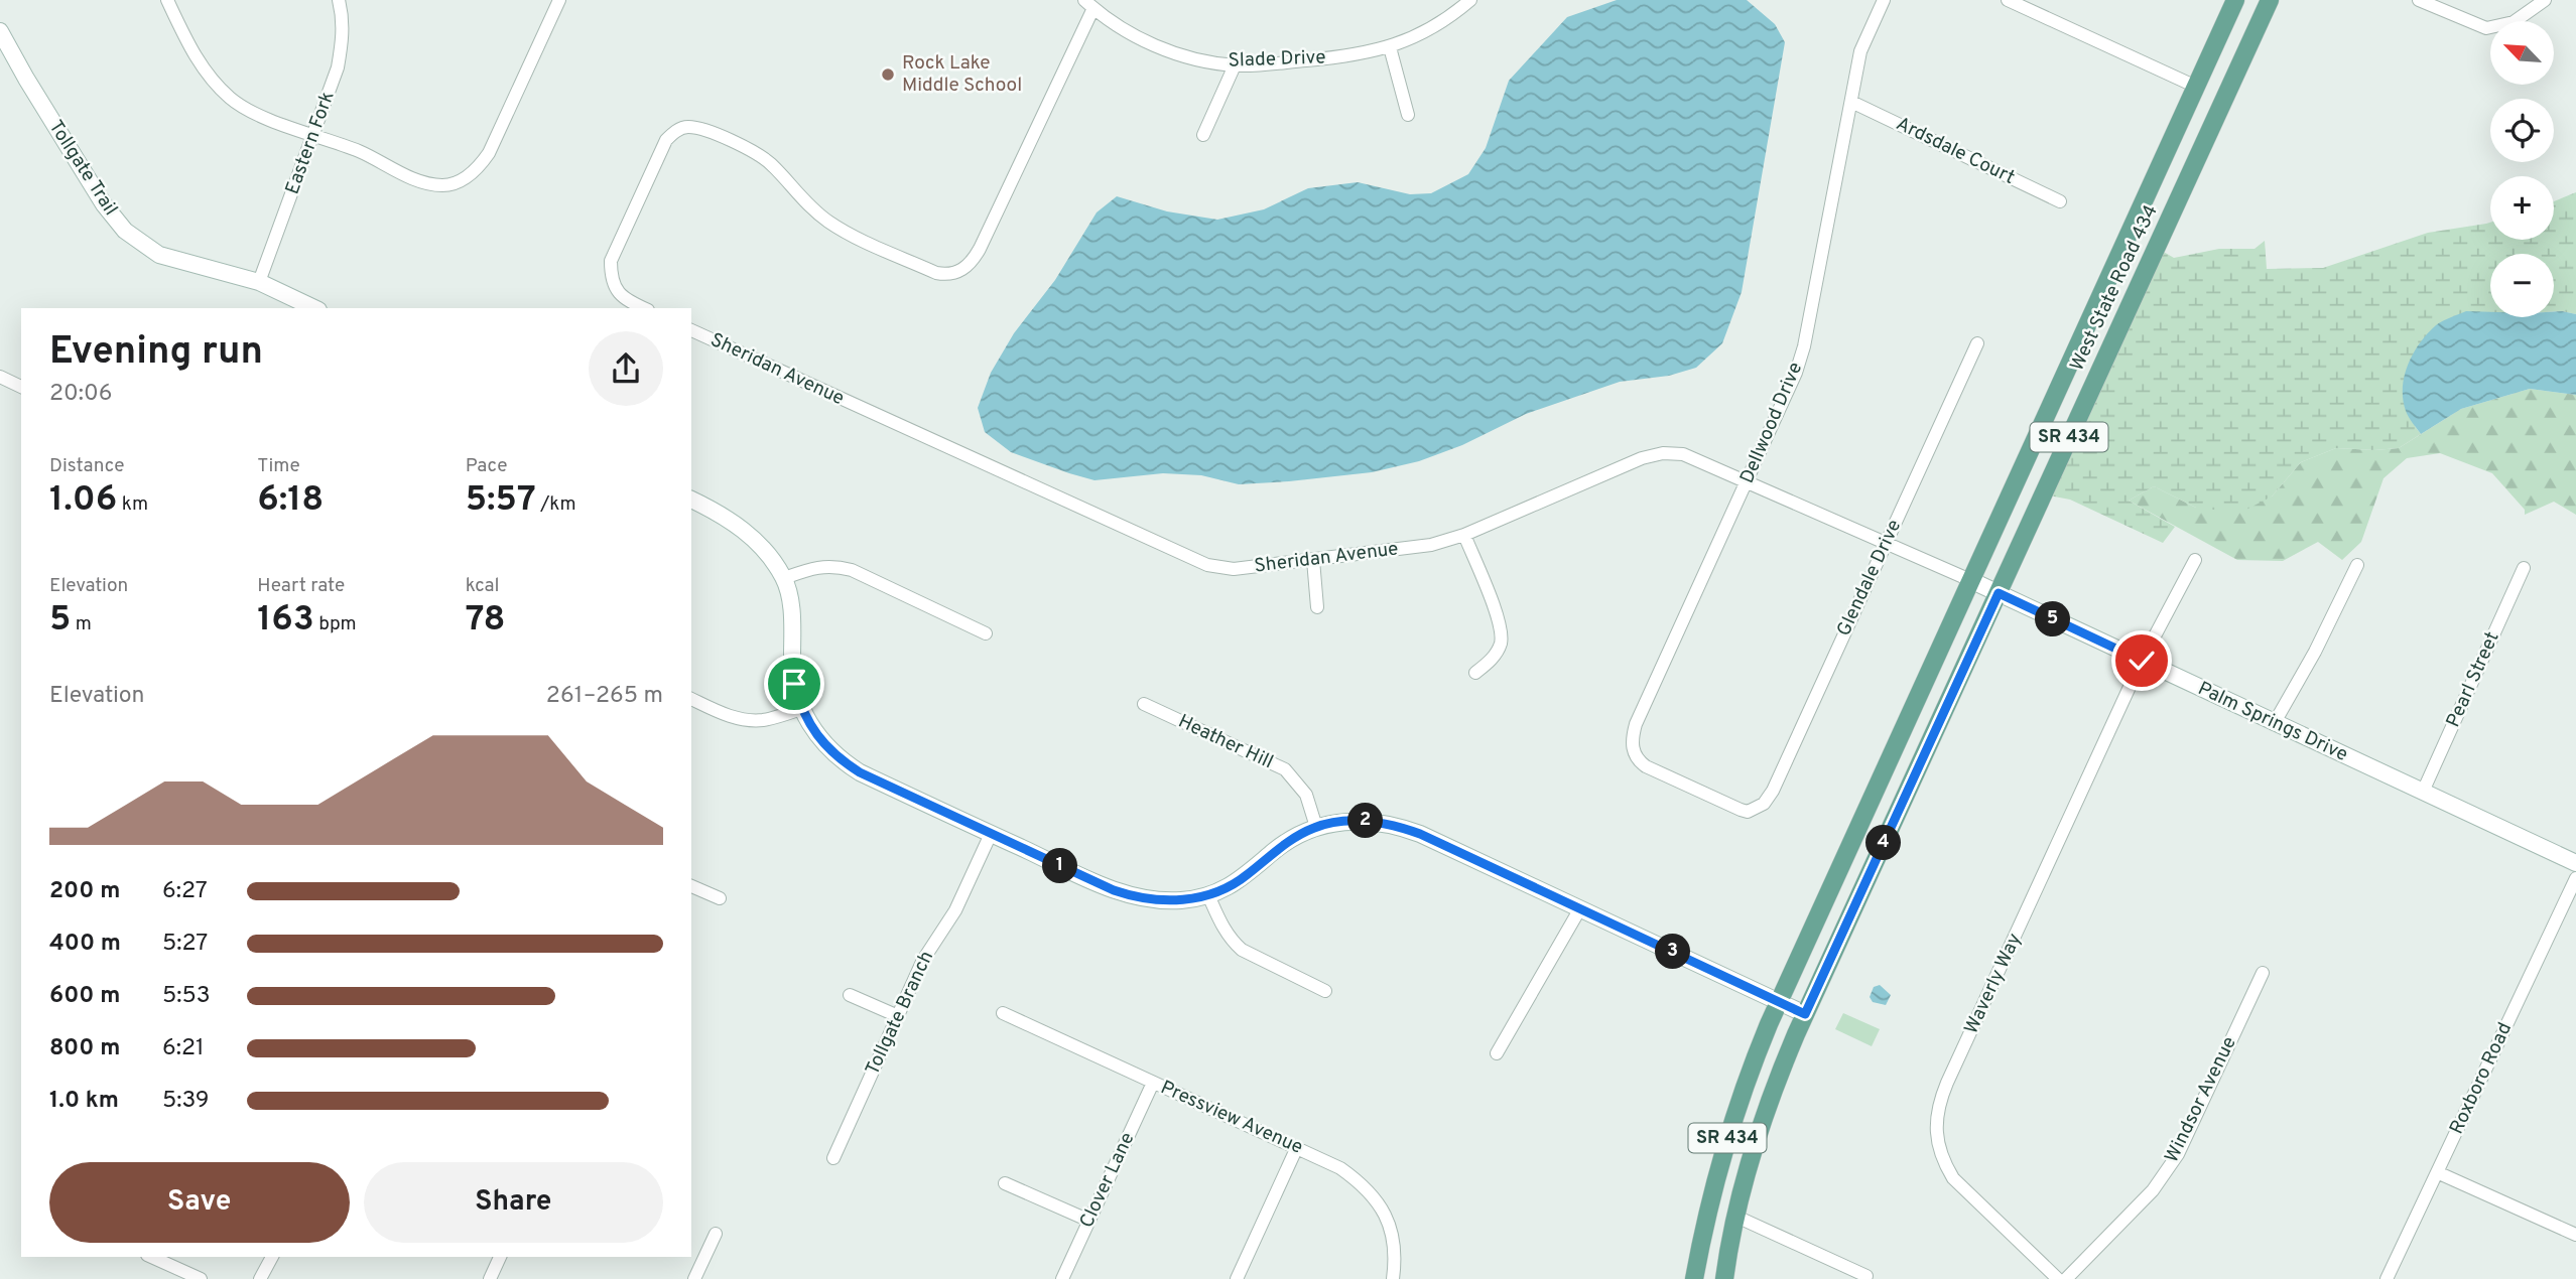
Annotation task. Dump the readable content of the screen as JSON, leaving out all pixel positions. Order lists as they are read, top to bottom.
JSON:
{
  "streets": {
    "main road": ["West State Road 434", "SR 434"],
    "street": [
      "Slade Drive",
      "Eastern Fork",
      "Ardsdale Court",
      "Tollgate Trail",
      "Sheridan Avenue",
      "Dellwood Drive",
      "Glendale Drive",
      "Pearl Street",
      "Palm Springs Drive",
      "Heather Hill",
      "Waverly Way",
      "Tollgate Branch",
      "Roxboro Road",
      "Windsor Avenue",
      "Pressview Avenue",
      "Clover Lane"
    ]
  },
  "crossings": [
    ["Eastern Fork", "Tollgate Trail"],
    ["Ardsdale Court", "Dellwood Drive"],
    ["West State Road 434", "SR 434"],
    ["West State Road 434", "Palm Springs Drive"],
    ["Sheridan Avenue", "Dellwood Drive"],
    ["Sheridan Avenue", "SR 434"],
    ["Sheridan Avenue", "Glendale Drive"],
    ["Sheridan Avenue", "Palm Springs Drive"],
    ["Dellwood Drive", "Glendale Drive"],
    ["SR 434", "Palm Springs Drive"],
    ["Pearl Street", "Palm Springs Drive"],
    ["Palm Springs Drive", "Waverly Way"],
    ["Pressview Avenue", "Clover Lane"]
  ],
  "places": ["Rock Lake Middle School"],
  "north": "top left",
  "page": {
    "map_buttons": ["+", "−"],
    "heading": ["Evening run", "20:06"],
    "stats": [
      ["Distance", "1.06 km"],
      ["Time", "6:18"],
      ["Pace", "5:57 /km"],
      ["Elevation", "5 m"],
      ["Heart rate", "163 bpm"],
      ["kcal", "78"]
    ],
    "pins": [
      "5",
      "2",
      "4",
      "1",
      "3"
    ],
    "chart": ["Elevation", "261–265 m"],
    "list": [
      {
        "name": "200 m",
        "note": "6:27"
      },
      {
        "name": "400 m",
        "note": "5:27"
      },
      {
        "name": "600 m",
        "note": "5:53"
      },
      {
        "name": "800 m",
        "note": "6:21"
      },
      {
        "name": "1.0 km",
        "note": "5:39"
      }
    ],
    "buttons": ["Save", "Share"]
  }
}
